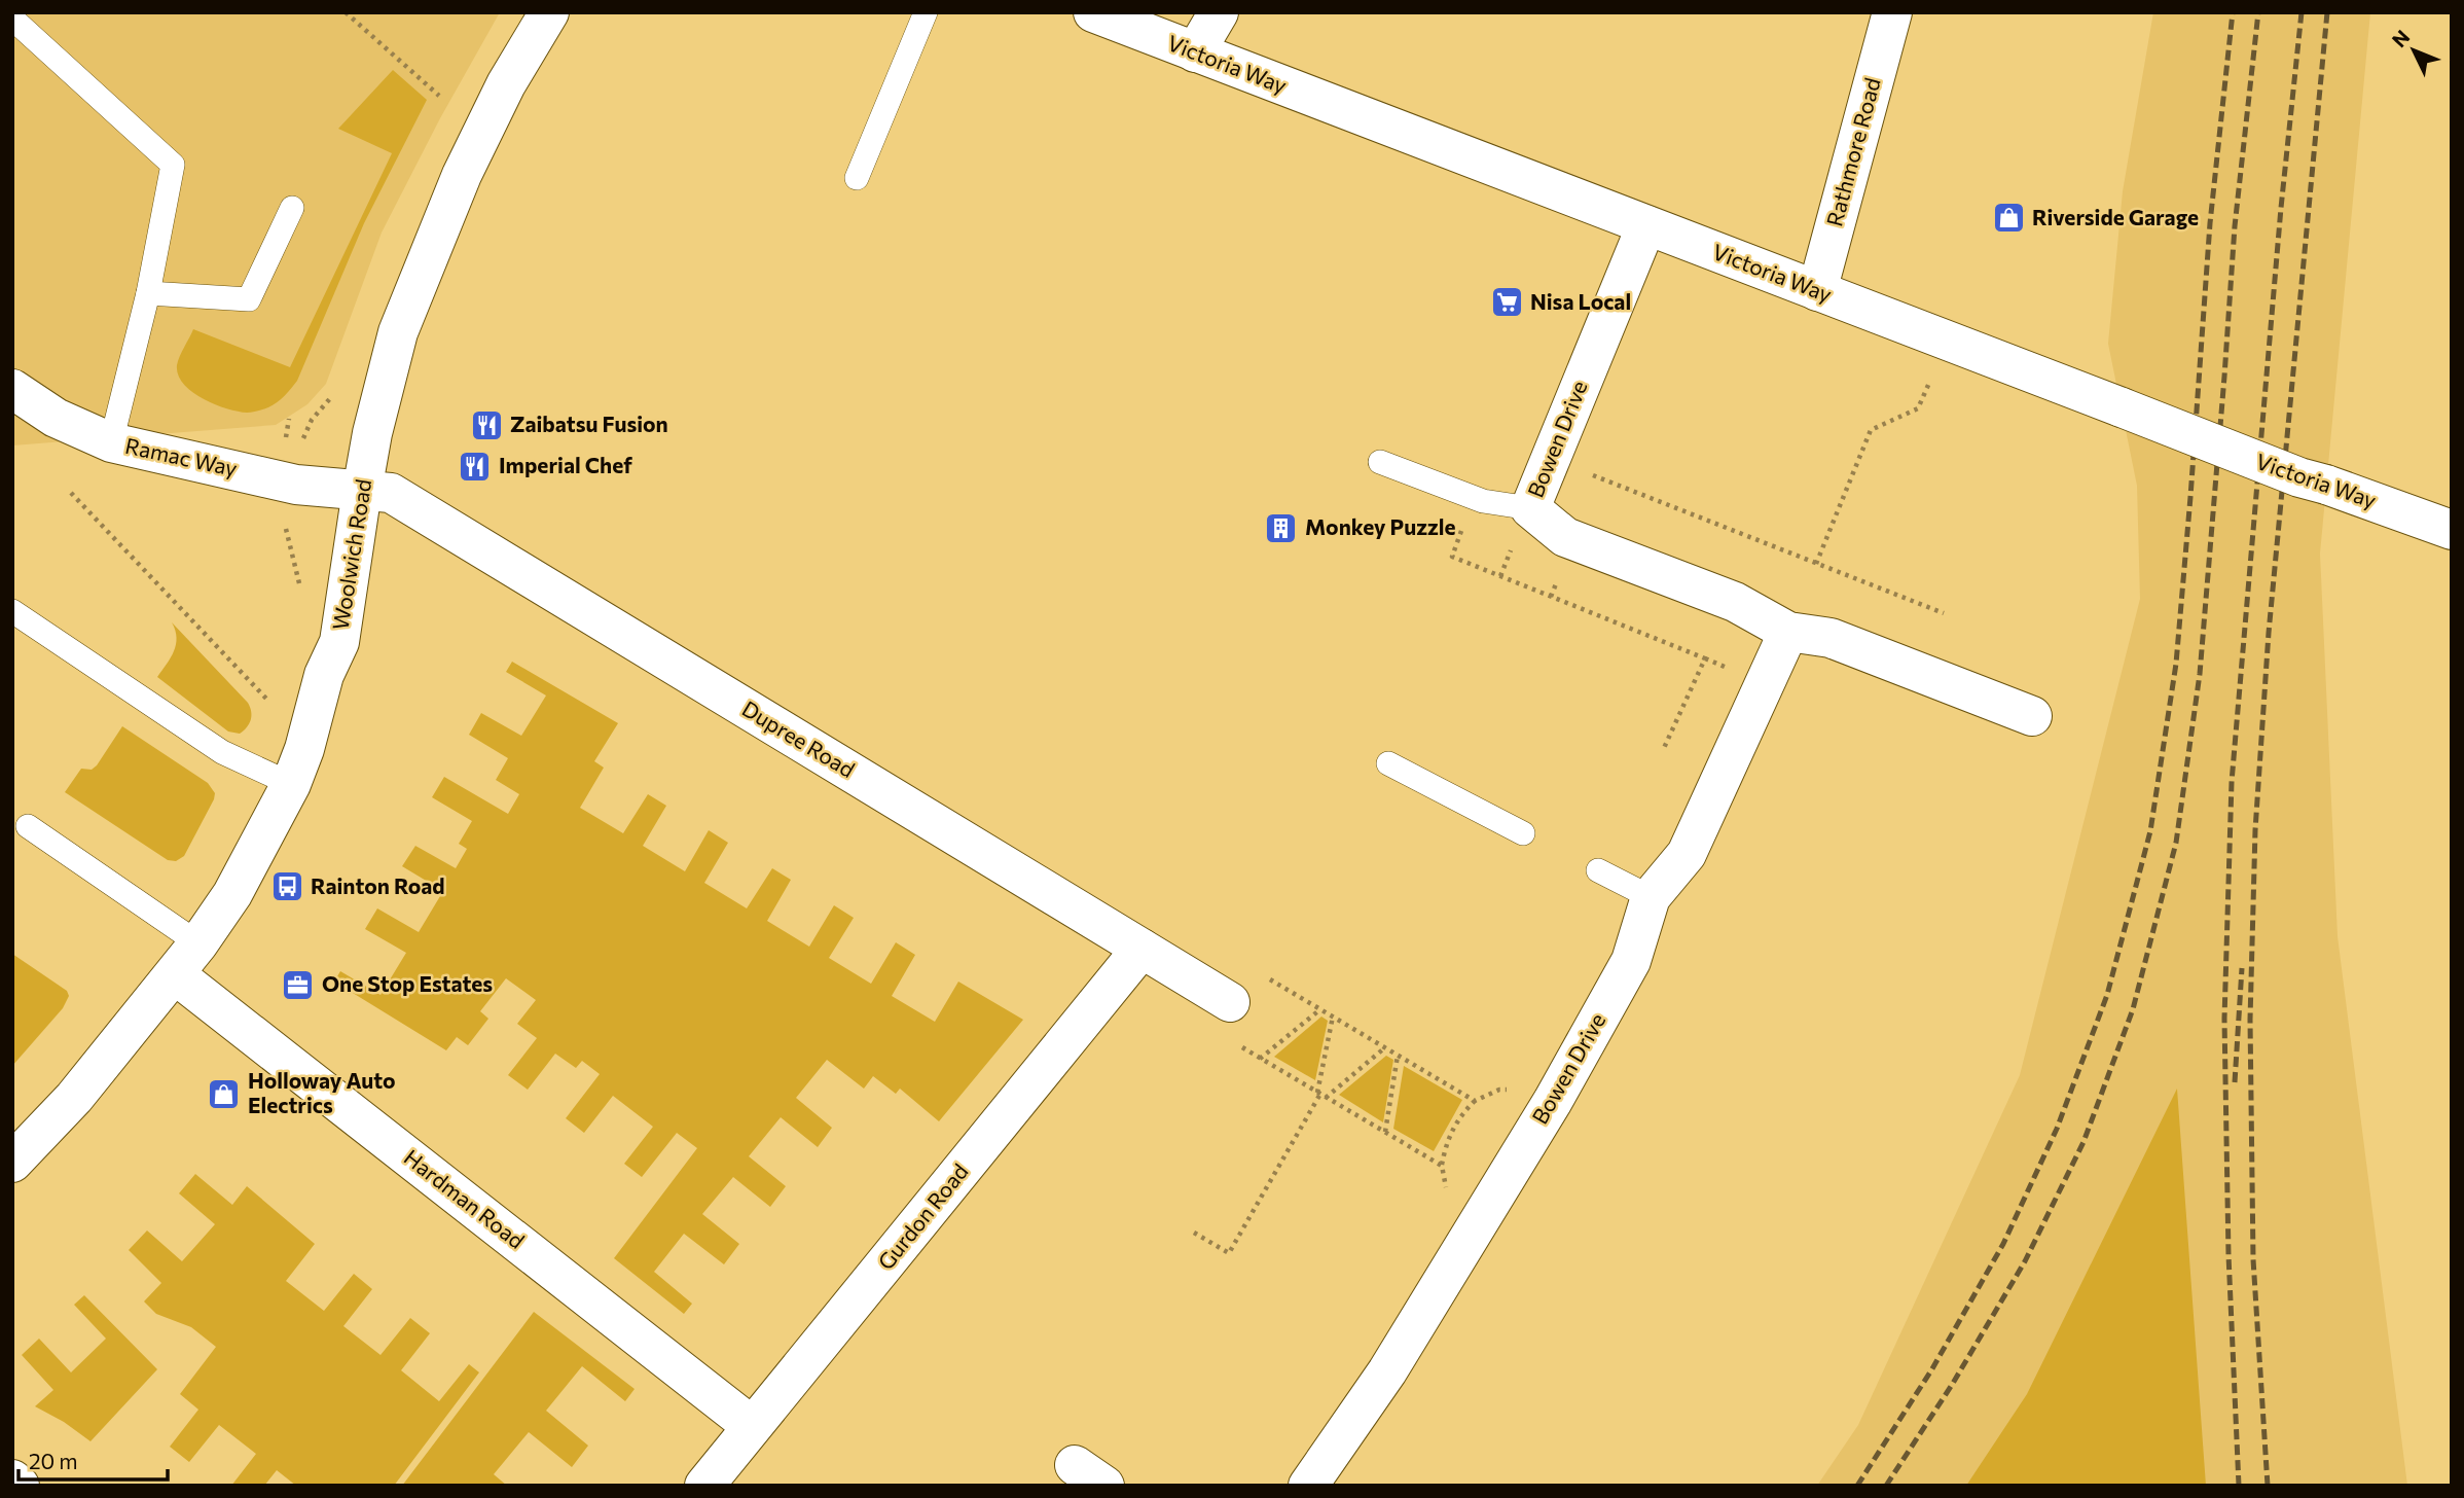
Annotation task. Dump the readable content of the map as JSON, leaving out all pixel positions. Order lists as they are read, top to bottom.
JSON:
{
  "streets": {
    "street": [
      "Victoria Way",
      "Rathmore Road",
      "Bowen Drive",
      "Ramac Way",
      "Woolwich Road",
      "Dupree Road",
      "Hardman Road",
      "Gurdon Road"
    ]
  },
  "crossings": [
    ["Victoria Way", "Rathmore Road"],
    ["Victoria Way", "Bowen Drive"],
    ["Ramac Way", "Woolwich Road"],
    ["Ramac Way", "Dupree Road"],
    ["Woolwich Road", "Dupree Road"],
    ["Woolwich Road", "Hardman Road"],
    ["Dupree Road", "Gurdon Road"],
    ["Hardman Road", "Gurdon Road"]
  ],
  "places": {
    "shop": ["Riverside Garage", "Holloway Auto Electrics"],
    "supermarket": ["Nisa Local"],
    "restaurant": ["Zaibatsu Fusion", "Imperial Chef"],
    "building": ["Monkey Puzzle"],
    "bus stop": ["Rainton Road"],
    "office": ["One Stop Estates"]
  },
  "scale_bar": "20 m",
  "north": "top left"
}
